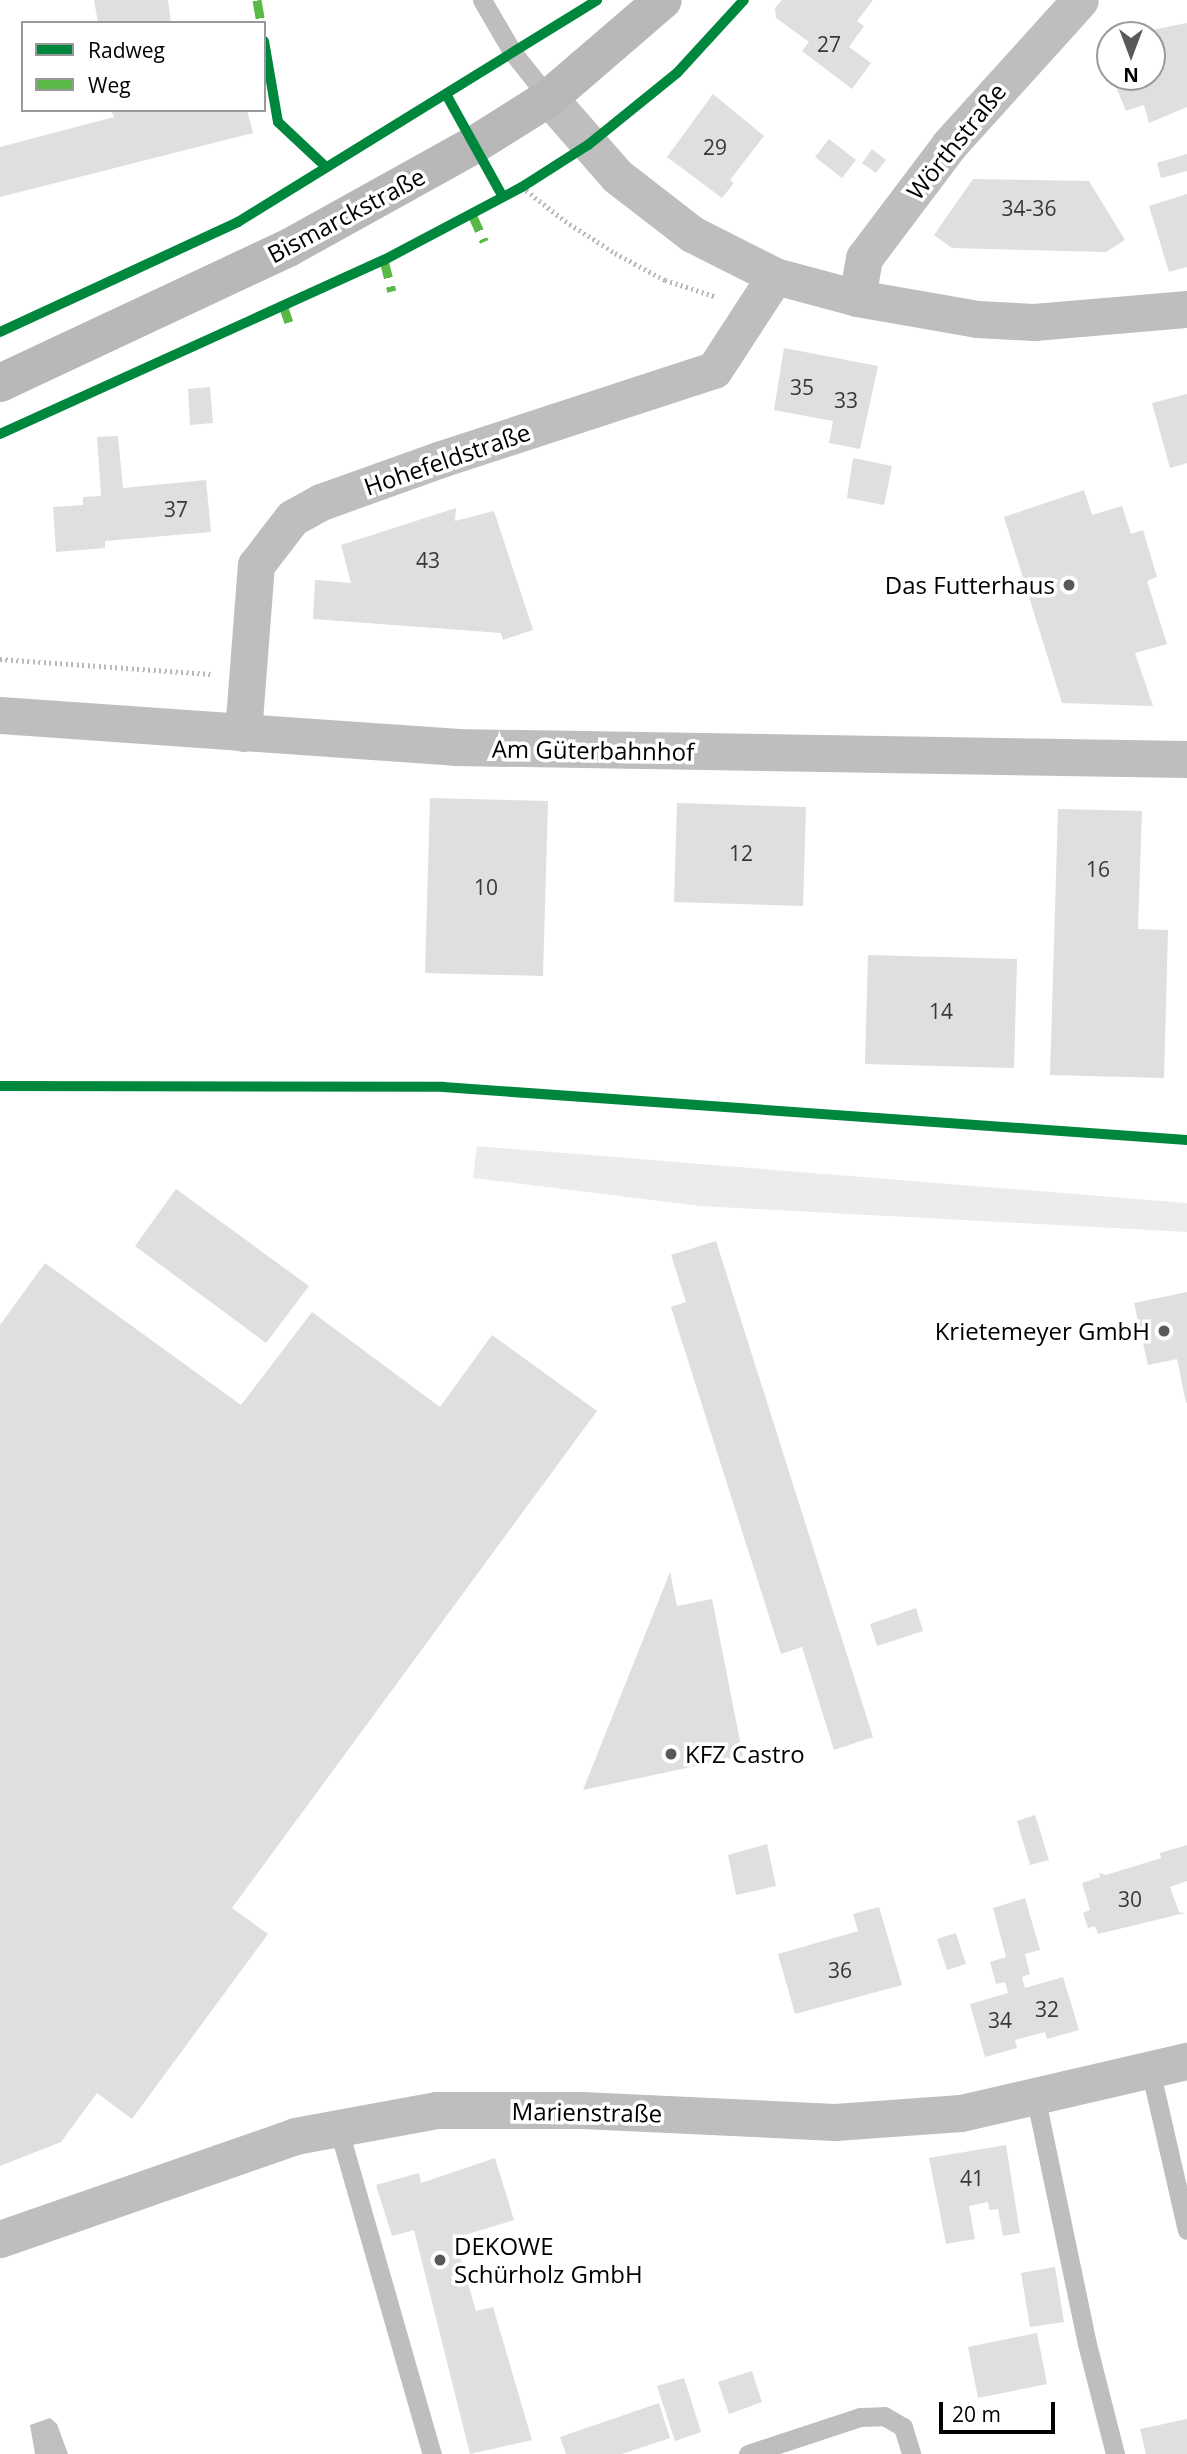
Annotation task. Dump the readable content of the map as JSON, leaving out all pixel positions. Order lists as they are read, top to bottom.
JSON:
{
  "streets": {
    "street": [
      "Wörthstraße",
      "Bismarckstraße",
      "Hohefeldstraße",
      "Am Güterbahnhof",
      "Marienstraße"
    ]
  },
  "crossings": [
    ["Hohefeldstraße", "Am Güterbahnhof"]
  ],
  "places": [
    "Das Futterhaus",
    "Krietemeyer GmbH",
    "KFZ Castro",
    "DEKOWE Schürholz GmbH"
  ],
  "house_numbers": [
    "27",
    "29",
    "34-36",
    "35",
    "33",
    "37",
    "43",
    "12",
    "16",
    "10",
    "14",
    "30",
    "36",
    "32",
    "34",
    "41"
  ],
  "legend": ["Radweg", "Weg"],
  "scale_bar": "20 m",
  "north": "bottom"
}
